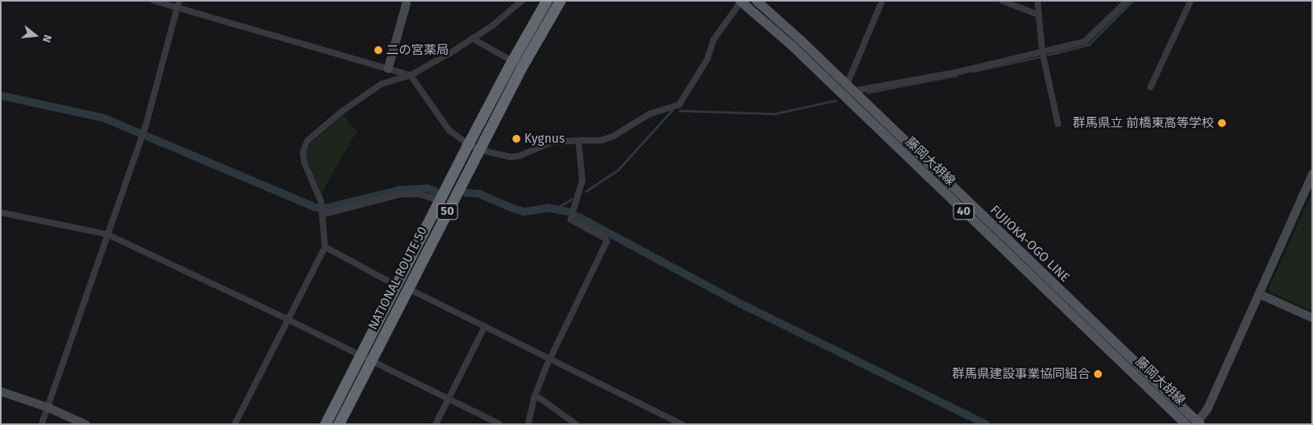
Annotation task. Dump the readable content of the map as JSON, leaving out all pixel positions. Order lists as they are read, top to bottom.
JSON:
{
  "streets": {
    "highway": ["50", "NATIONAL ROUTE 50"],
    "main road": ["藤岡大胡線", "40", "FUJIOKA-OGO LINE"]
  },
  "places": [
    "二の宮薬局",
    "群馬県立 前橋東高等学校",
    "Kygnus",
    "群馬県建設事業協同組合"
  ],
  "north": "right"
}
